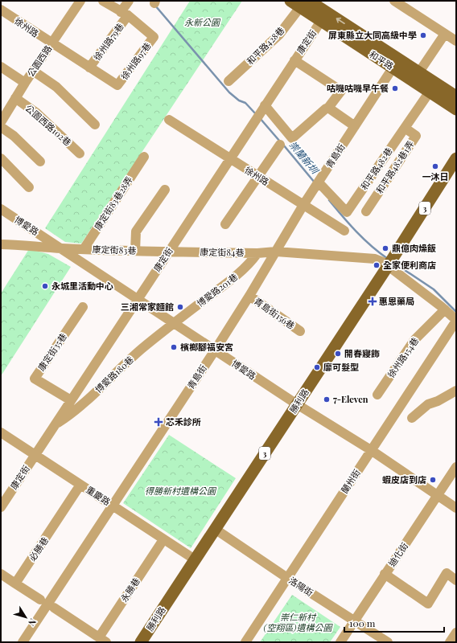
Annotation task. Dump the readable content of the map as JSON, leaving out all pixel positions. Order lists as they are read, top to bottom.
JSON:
{
  "streets": {
    "main road": ["和平路", "3", "勝利路"],
    "street": [
      "徐州路",
      "徐州路79巷",
      "康定街",
      "和平路428巷",
      "公園西路",
      "徐州路97巷",
      "公園西路102巷",
      "青島街",
      "和平路482巷1弄",
      "和平路482巷",
      "康定街83巷28弄",
      "博愛路",
      "康定街83巷",
      "康定街84巷",
      "博愛路201巷",
      "青島街156巷",
      "康定街35巷",
      "徐州路154巷",
      "博愛路180巷",
      "蘭州街",
      "重慶路",
      "必勝巷",
      "迪化街",
      "洛陽街",
      "永勝巷"
    ]
  },
  "crossings": [
    ["徐州路", "徐州路79巷"],
    ["徐州路", "康定街"],
    ["徐州路", "公園西路"],
    ["徐州路", "徐州路97巷"],
    ["徐州路", "青島街"],
    ["徐州路79巷", "徐州路97巷"],
    ["康定街", "和平路"],
    ["康定街", "博愛路"],
    ["康定街", "康定街83巷"],
    ["康定街", "康定街84巷"],
    ["康定街", "康定街35巷"],
    ["康定街", "博愛路180巷"],
    ["康定街", "重慶路"],
    ["和平路428巷", "和平路"],
    ["和平路", "青島街"],
    ["和平路", "和平路482巷"],
    ["公園西路", "公園西路102巷"],
    ["青島街", "和平路482巷"],
    ["青島街", "博愛路"],
    ["青島街", "康定街84巷"],
    ["青島街", "青島街156巷"],
    ["青島街", "重慶路"],
    ["和平路482巷1弄", "和平路482巷"],
    ["康定街83巷28弄", "康定街83巷"],
    ["博愛路", "康定街83巷"],
    ["博愛路", "博愛路201巷"],
    ["博愛路", "博愛路180巷"],
    ["博愛路", "勝利路"],
    ["博愛路", "蘭州街"],
    ["博愛路", "迪化街"],
    ["康定街83巷", "康定街84巷"],
    ["康定街84巷", "博愛路201巷"],
    ["博愛路201巷", "博愛路180巷"],
    ["勝利路", "重慶路"],
    ["勝利路", "洛陽街"],
    ["蘭州街", "洛陽街"],
    ["迪化街", "洛陽街"]
  ],
  "water": ["崇蘭新圳"],
  "parks": ["永新公園", "得勝新村遺構公園", "崇仁新村 (空翔區)遺構公園"],
  "places": {
    "other": [
      "屏東縣立大同高級中學",
      "咕嘰咕嘰早午餐",
      "一沐日",
      "鼎億肉燥飯",
      "全家便利商店",
      "永城里活動中心",
      "三湘常家麵館",
      "檳榔腳福安宮",
      "開春寢飾",
      "靡可髮型",
      "7-Eleven",
      "蝦皮店到店"
    ],
    "health": ["惠恩藥局", "芯禾診所"]
  },
  "scale_bar": "100 m",
  "north": "bottom right"
}
